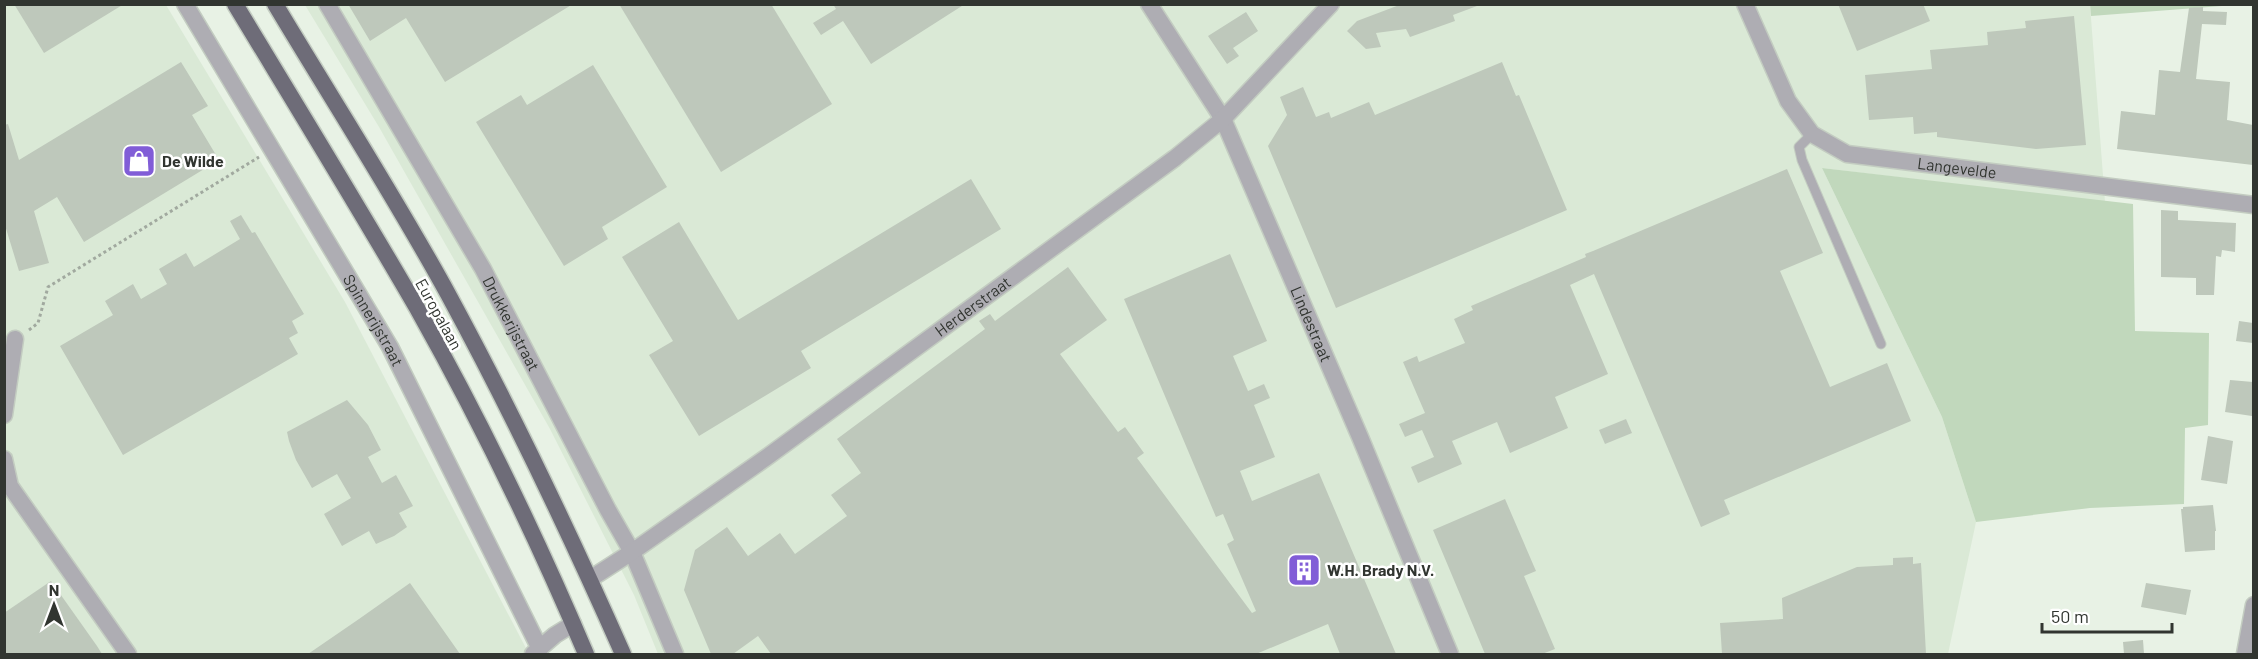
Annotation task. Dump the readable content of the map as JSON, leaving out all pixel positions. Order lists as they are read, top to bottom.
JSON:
{
  "streets": {
    "highway": ["Europalaan"],
    "street": [
      "Langevelde",
      "Herderstraat",
      "Spinnerijstraat",
      "Lindestraat",
      "Drukkerijstraat"
    ]
  },
  "crossings": [
    ["Herderstraat", "Europalaan"],
    ["Herderstraat", "Lindestraat"],
    ["Herderstraat", "Drukkerijstraat"]
  ],
  "places": {
    "shop": ["De Wilde"],
    "building": ["W.H. Brady N.V."]
  },
  "scale_bar": "50 m",
  "north": "top"
}
